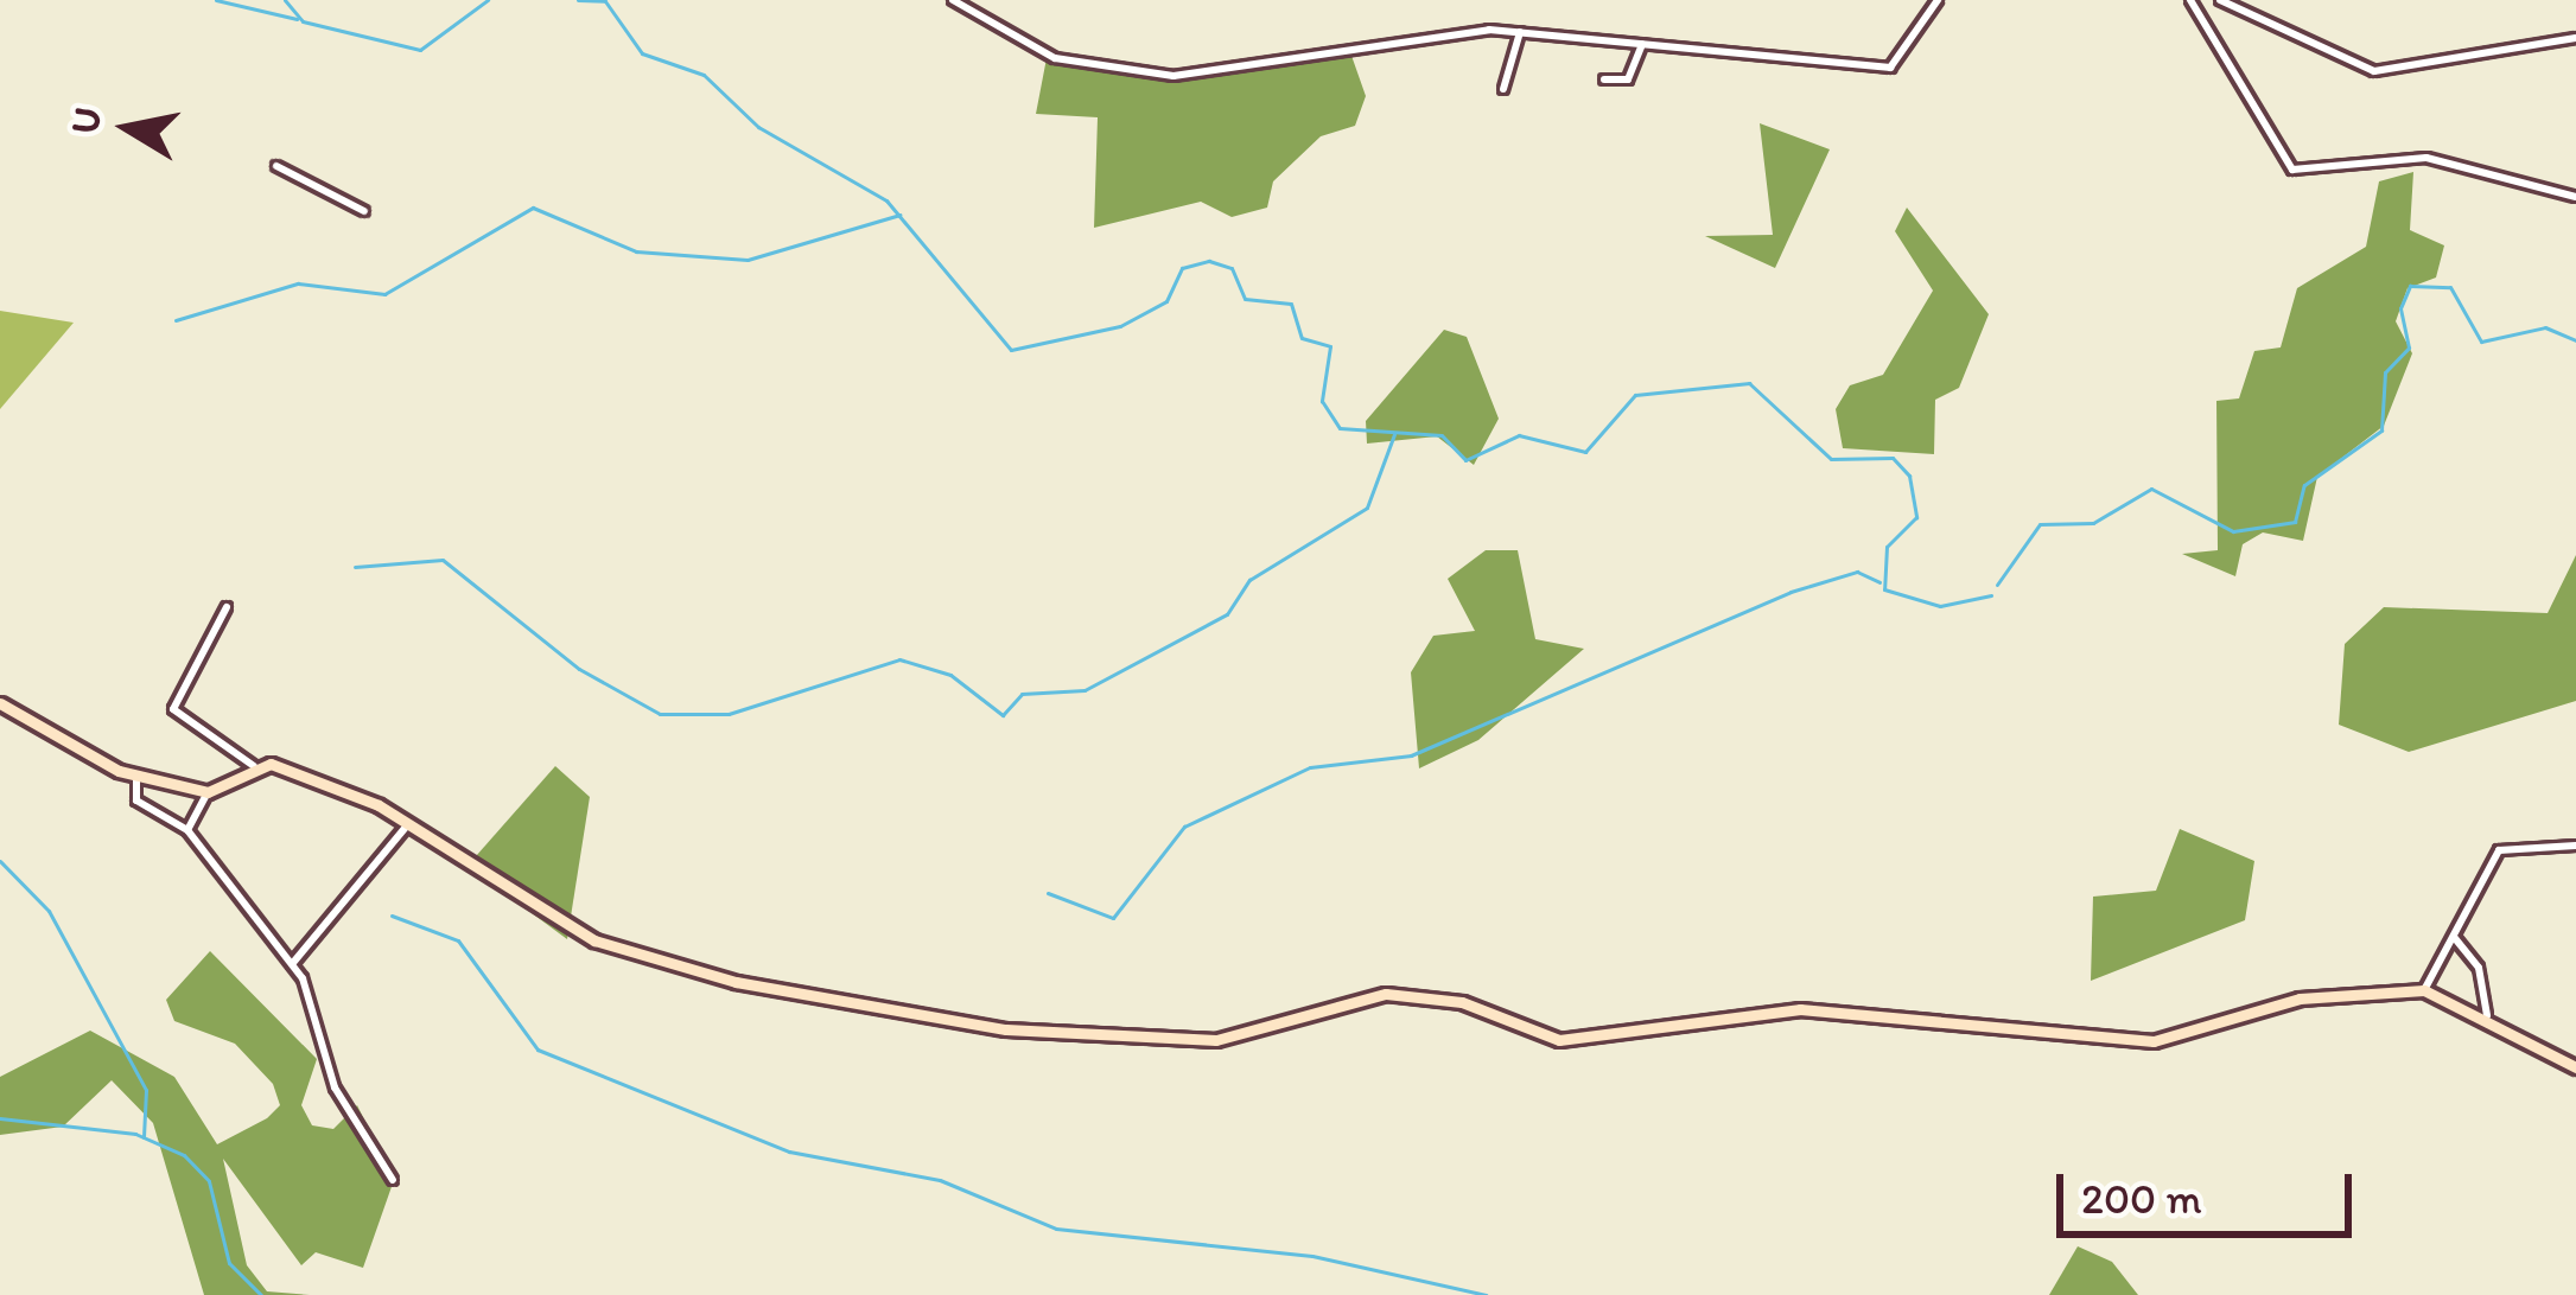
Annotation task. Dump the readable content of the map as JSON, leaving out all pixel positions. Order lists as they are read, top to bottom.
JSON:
{
  "scale_bar": "200 m",
  "north": "left"
}
